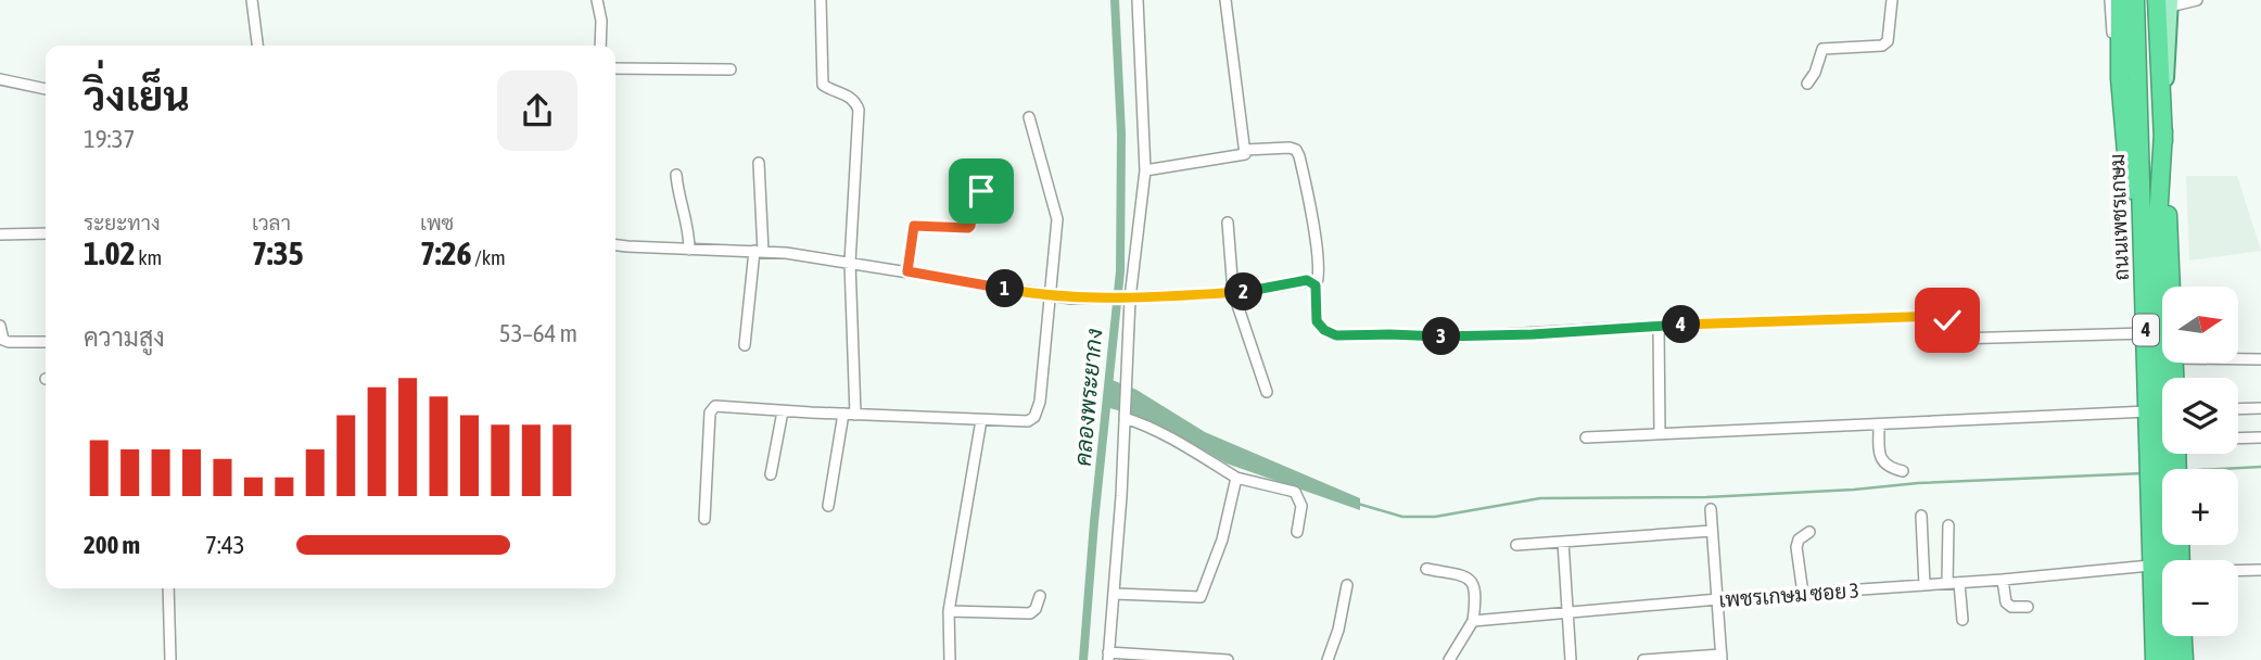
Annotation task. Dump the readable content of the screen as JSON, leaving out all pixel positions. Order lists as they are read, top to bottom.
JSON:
{
  "streets": {
    "highway": ["ถนนเพชรเกษม", "4"],
    "street": ["เพชรเกษม ซอย 3"]
  },
  "crossings": [
    ["ถนนเพชรเกษม", "เพชรเกษม ซอย 3"]
  ],
  "water": ["คลองพระยากง"],
  "north": "right",
  "page": {
    "heading": ["วิ่งเย็น", "19:37"],
    "stats": [
      ["ระยะทาง", "1.02 km"],
      ["เวลา", "7:35"],
      ["เพซ", "7:26 /km"]
    ],
    "pins": [
      "1",
      "2",
      "4",
      "3"
    ],
    "map_buttons": ["+", "−"],
    "chart": ["ความสูง", "53–64 m"],
    "list": [
      {
        "name": "200 m",
        "note": "7:43"
      }
    ]
  }
}
